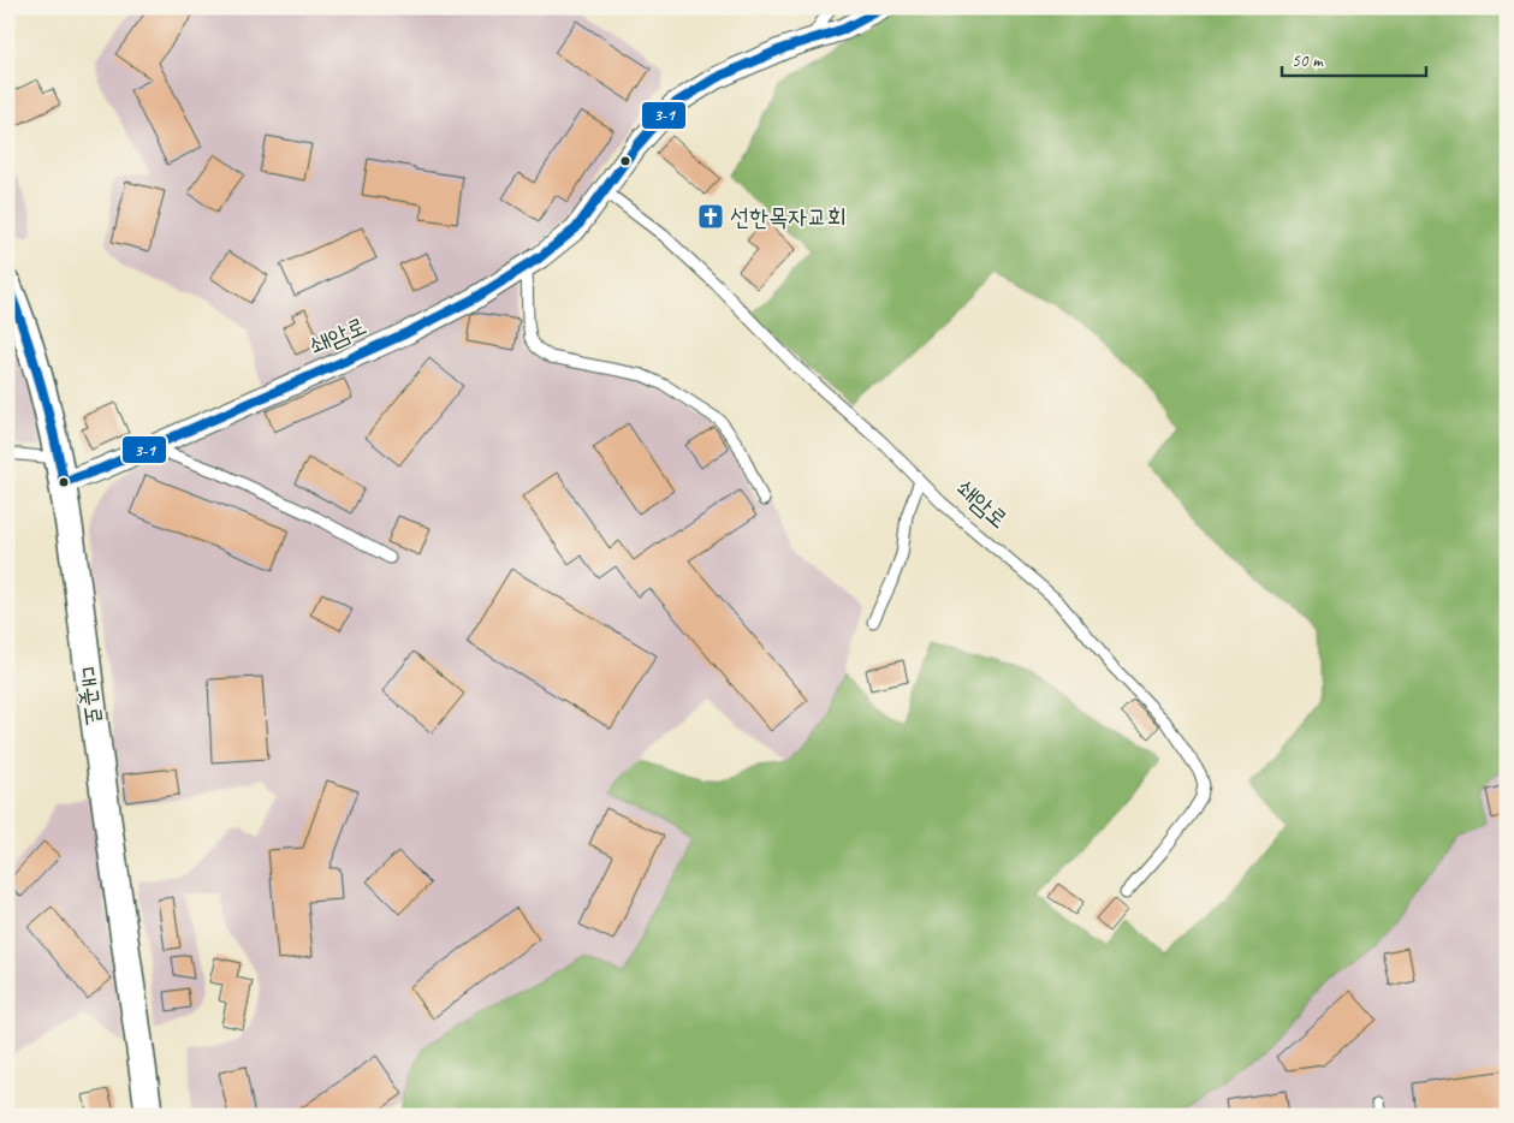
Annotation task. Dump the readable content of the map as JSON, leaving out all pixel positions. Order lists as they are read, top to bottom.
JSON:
{
  "streets": {
    "street": ["쇄암로", "대곶로"]
  },
  "crossings": [
    ["쇄암로", "대곶로"]
  ],
  "places": {
    "church": ["선한목자교회"]
  },
  "lines": ["transit line 3-1"],
  "scale_bar": "50 m"
}
